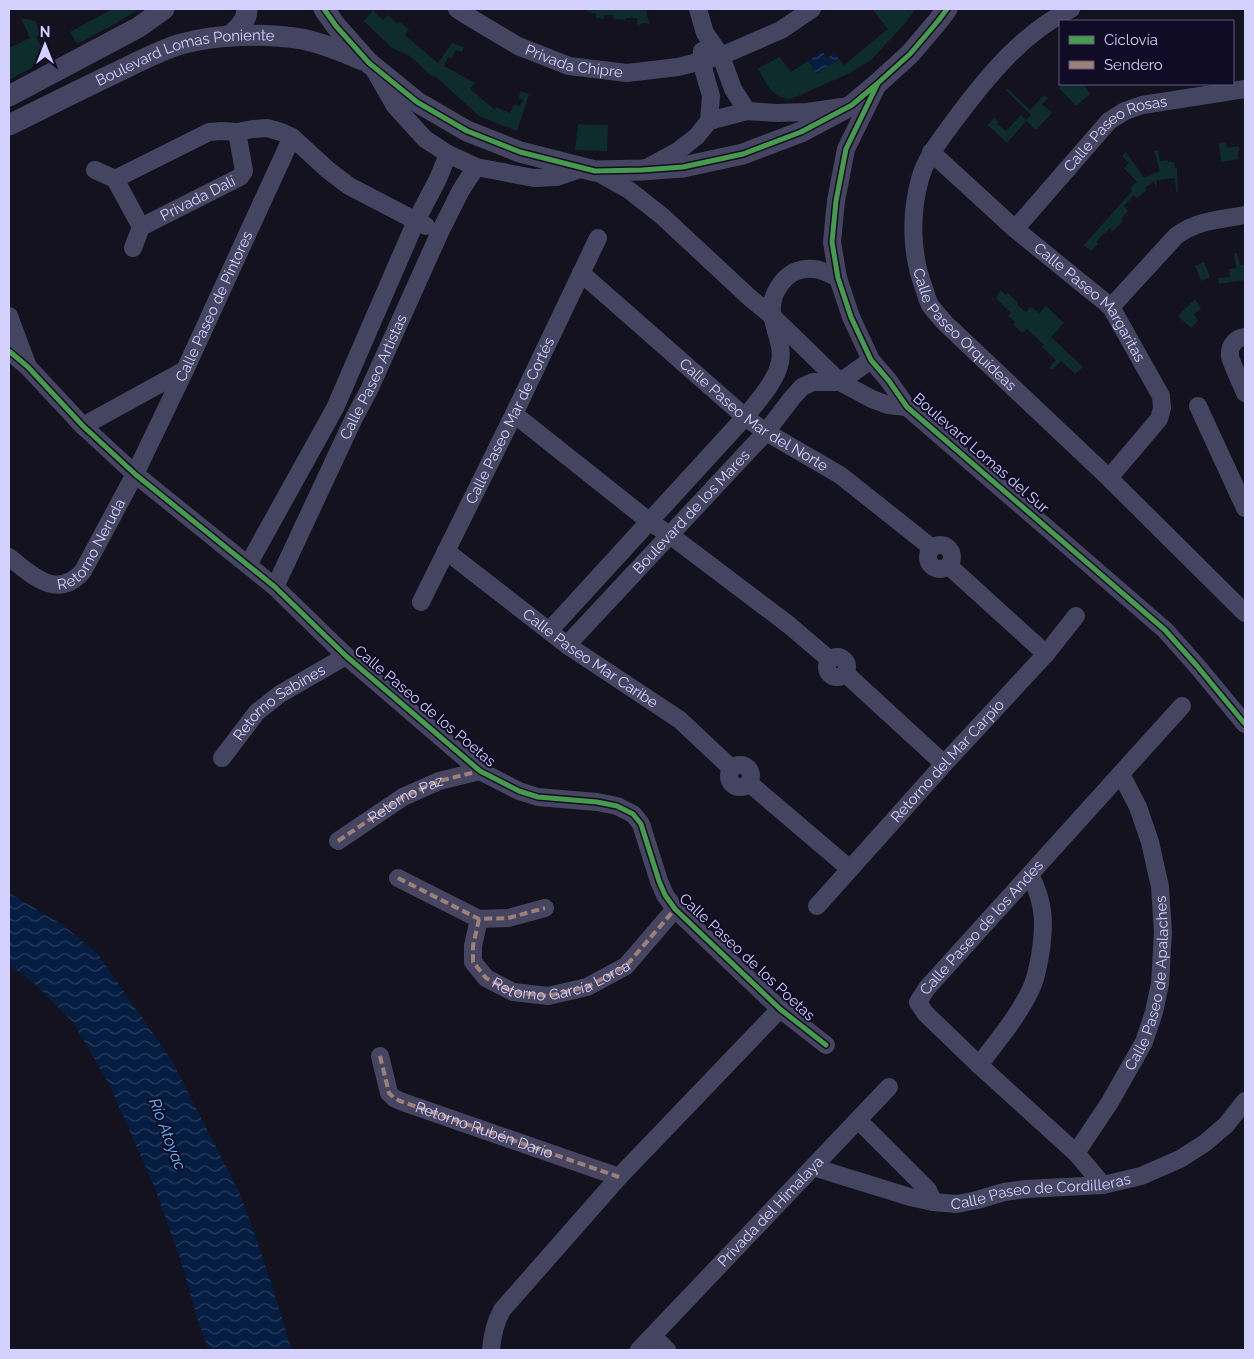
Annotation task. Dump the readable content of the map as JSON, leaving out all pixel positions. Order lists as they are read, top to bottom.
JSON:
{
  "streets": {
    "street": [
      "Privada Chipre",
      "Boulevard Lomas Poniente",
      "Calle Paseo Rosas",
      "Privada Dalí",
      "Calle Paseo Margaritas",
      "Calle Paseo de Pintores",
      "Calle Paseo Orquídeas",
      "Calle Paseo Artistas",
      "Calle Paseo Mar del Norte",
      "Calle Paseo Mar de Cortés",
      "Boulevard Lomas del Sur",
      "Boulevard de los Mares",
      "Retorno Neruda",
      "Calle Paseo Mar Caribe",
      "Retorno Sabines",
      "Calle Paseo de los Poetas",
      "Retorno del Mar Carpio",
      "Retorno Paz",
      "Calle Paseo de los Andes",
      "Retorno García Lorca",
      "Calle Paseo de Apalaches",
      "Retorno Rubén Darío",
      "Calle Paseo de Cordilleras",
      "Privada del Himalaya"
    ]
  },
  "crossings": [
    ["Calle Paseo Rosas", "Calle Paseo Margaritas"],
    ["Calle Paseo Margaritas", "Calle Paseo Orquídeas"],
    ["Calle Paseo de Pintores", "Retorno Neruda"],
    ["Calle Paseo de Pintores", "Calle Paseo de los Poetas"],
    ["Calle Paseo Artistas", "Calle Paseo de los Poetas"],
    ["Calle Paseo Mar del Norte", "Calle Paseo Mar de Cortés"],
    ["Calle Paseo Mar del Norte", "Boulevard de los Mares"],
    ["Calle Paseo Mar del Norte", "Retorno del Mar Carpio"],
    ["Calle Paseo Mar de Cortés", "Calle Paseo Mar Caribe"],
    ["Boulevard Lomas del Sur", "Boulevard de los Mares"],
    ["Boulevard de los Mares", "Calle Paseo Mar Caribe"],
    ["Retorno Neruda", "Calle Paseo de los Poetas"],
    ["Calle Paseo Mar Caribe", "Retorno del Mar Carpio"],
    ["Retorno Sabines", "Calle Paseo de los Poetas"],
    ["Calle Paseo de los Poetas", "Retorno Paz"],
    ["Calle Paseo de los Poetas", "Retorno García Lorca"],
    ["Calle Paseo de los Andes", "Calle Paseo de Apalaches"],
    ["Calle Paseo de los Andes", "Calle Paseo de Cordilleras"],
    ["Calle Paseo de Cordilleras", "Privada del Himalaya"]
  ],
  "water": ["Río Atoyac"],
  "legend": ["Ciclovía", "Sendero"],
  "north": "top"
}
